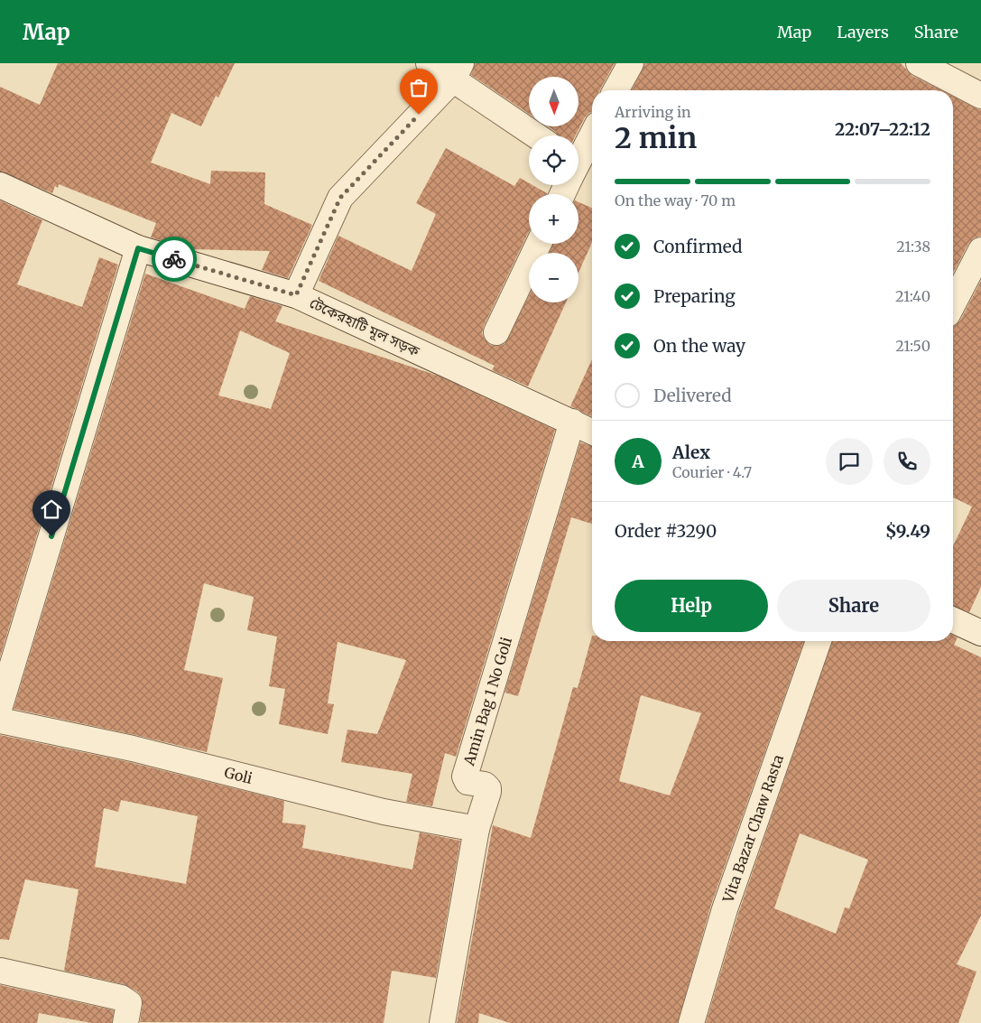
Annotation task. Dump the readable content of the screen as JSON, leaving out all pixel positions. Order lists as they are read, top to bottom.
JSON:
{
  "streets": {
    "street": [
      "টেকেরহাটি মূল সড়ক",
      "Amin Bag 1 No Goli",
      "Goli",
      "Vita Bazar Chaw Rasta"
    ]
  },
  "crossings": [
    ["টেকেরহাটি মূল সড়ক", "Amin Bag 1 No Goli"],
    ["Amin Bag 1 No Goli", "Goli"]
  ],
  "north": "bottom",
  "page": {
    "header": "Map",
    "nav": ["Map", "Layers", "Share"],
    "map_buttons": ["+", "−"],
    "heading": ["2 min", "Arriving in", "22:07–22:12"],
    "panel": [
      "Alex",
      "Courier · 4.7",
      "Order #3290",
      "$9.49"
    ],
    "bar": "On the way · 70 m",
    "list": [
      ["Confirmed", "21:38"],
      ["Preparing", "21:40"],
      ["On the way", "21:50"],
      "Delivered"
    ],
    "round": "A",
    "buttons": ["Help", "Share"]
  }
}
